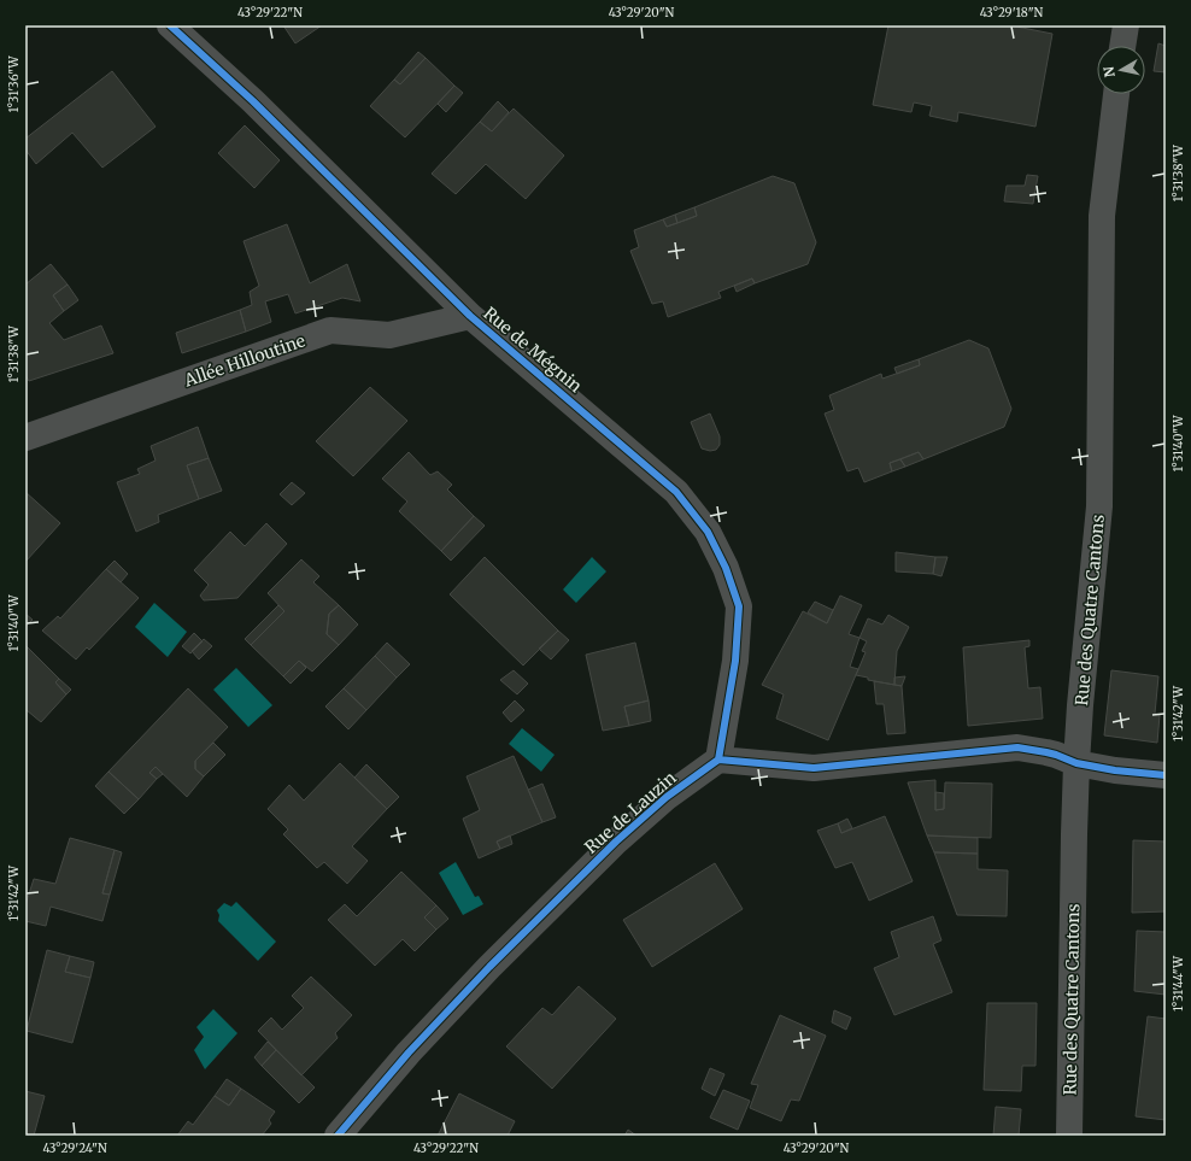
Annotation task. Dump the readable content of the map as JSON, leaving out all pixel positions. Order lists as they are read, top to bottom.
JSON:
{
  "streets": {
    "street": [
      "Rue de Mégnin",
      "Allée Hilloutine",
      "Rue des Quatre Cantons",
      "Rue de Lauzin"
    ]
  },
  "crossings": [
    ["Rue de Mégnin", "Allée Hilloutine"],
    ["Rue de Mégnin", "Rue de Lauzin"]
  ],
  "north": "left",
  "coordinates": [
    "43°29'22\"N",
    "43°29'20\"N",
    "43°29'18\"N",
    "1°31'36\"W",
    "1°31'38\"W",
    "1°31'40\"W",
    "1°31'42\"W",
    "1°31'44\"W",
    "43°29'24\"N"
  ]
}
